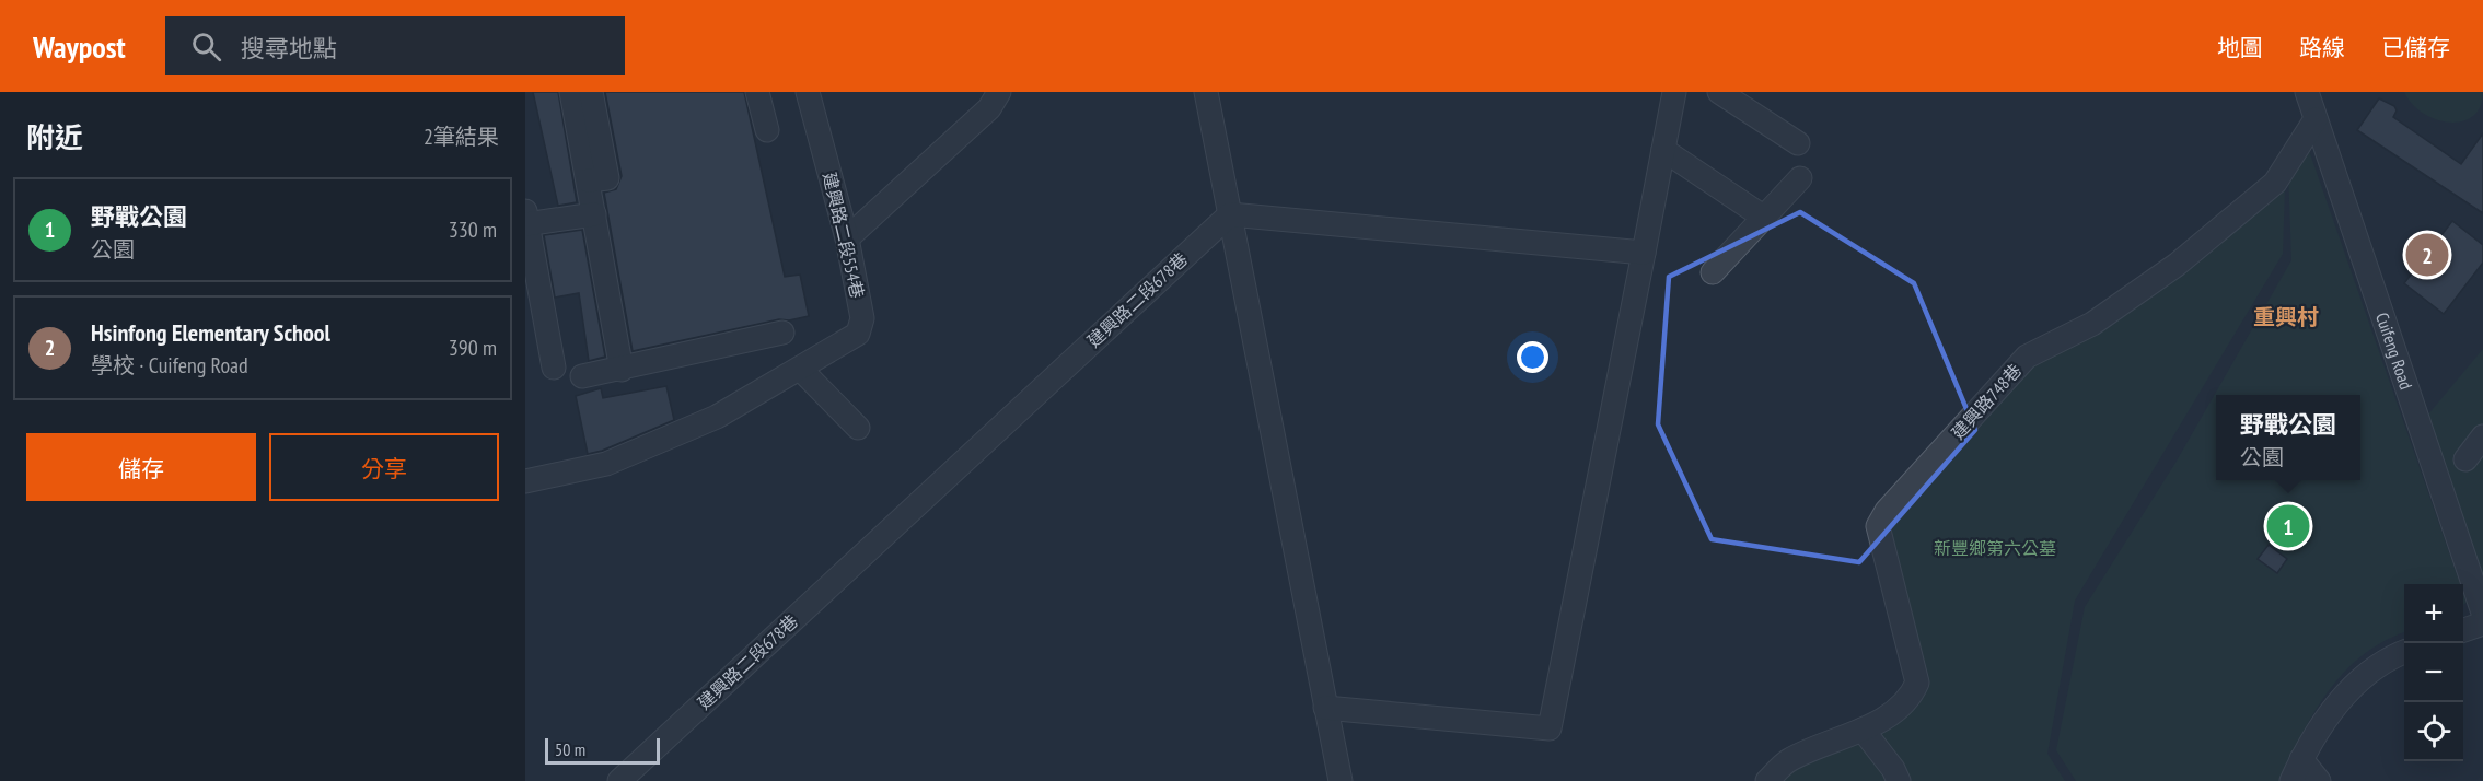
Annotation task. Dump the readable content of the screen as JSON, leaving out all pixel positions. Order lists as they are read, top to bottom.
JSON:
{
  "streets": {
    "street": [
      "建興路二段554巷",
      "建興路二段678巷",
      "Cuifeng Road",
      "建興路748巷"
    ]
  },
  "crossings": [
    ["Cuifeng Road", "建興路748巷"]
  ],
  "districts": ["重興村"],
  "parks": ["新豐鄉第六公墓"],
  "scale_bar": "50 m",
  "page": {
    "header": "Waypost",
    "search": "搜尋地點",
    "nav": ["地圖", "路線", "已儲存"],
    "heading": ["附近", "2筆結果"],
    "list": [
      {
        "mark": "1",
        "name": "野戰公園",
        "note": "公園",
        "value": "330 m"
      },
      {
        "mark": "2",
        "name": "Hsinfong Elementary School",
        "note": "學校 · Cuifeng Road",
        "value": "390 m"
      }
    ],
    "pins": ["2", "1"],
    "popup": ["野戰公園", "公園"],
    "buttons": ["儲存", "分享"],
    "map_buttons": ["+", "−"],
    "scale": "50 m"
  }
}
